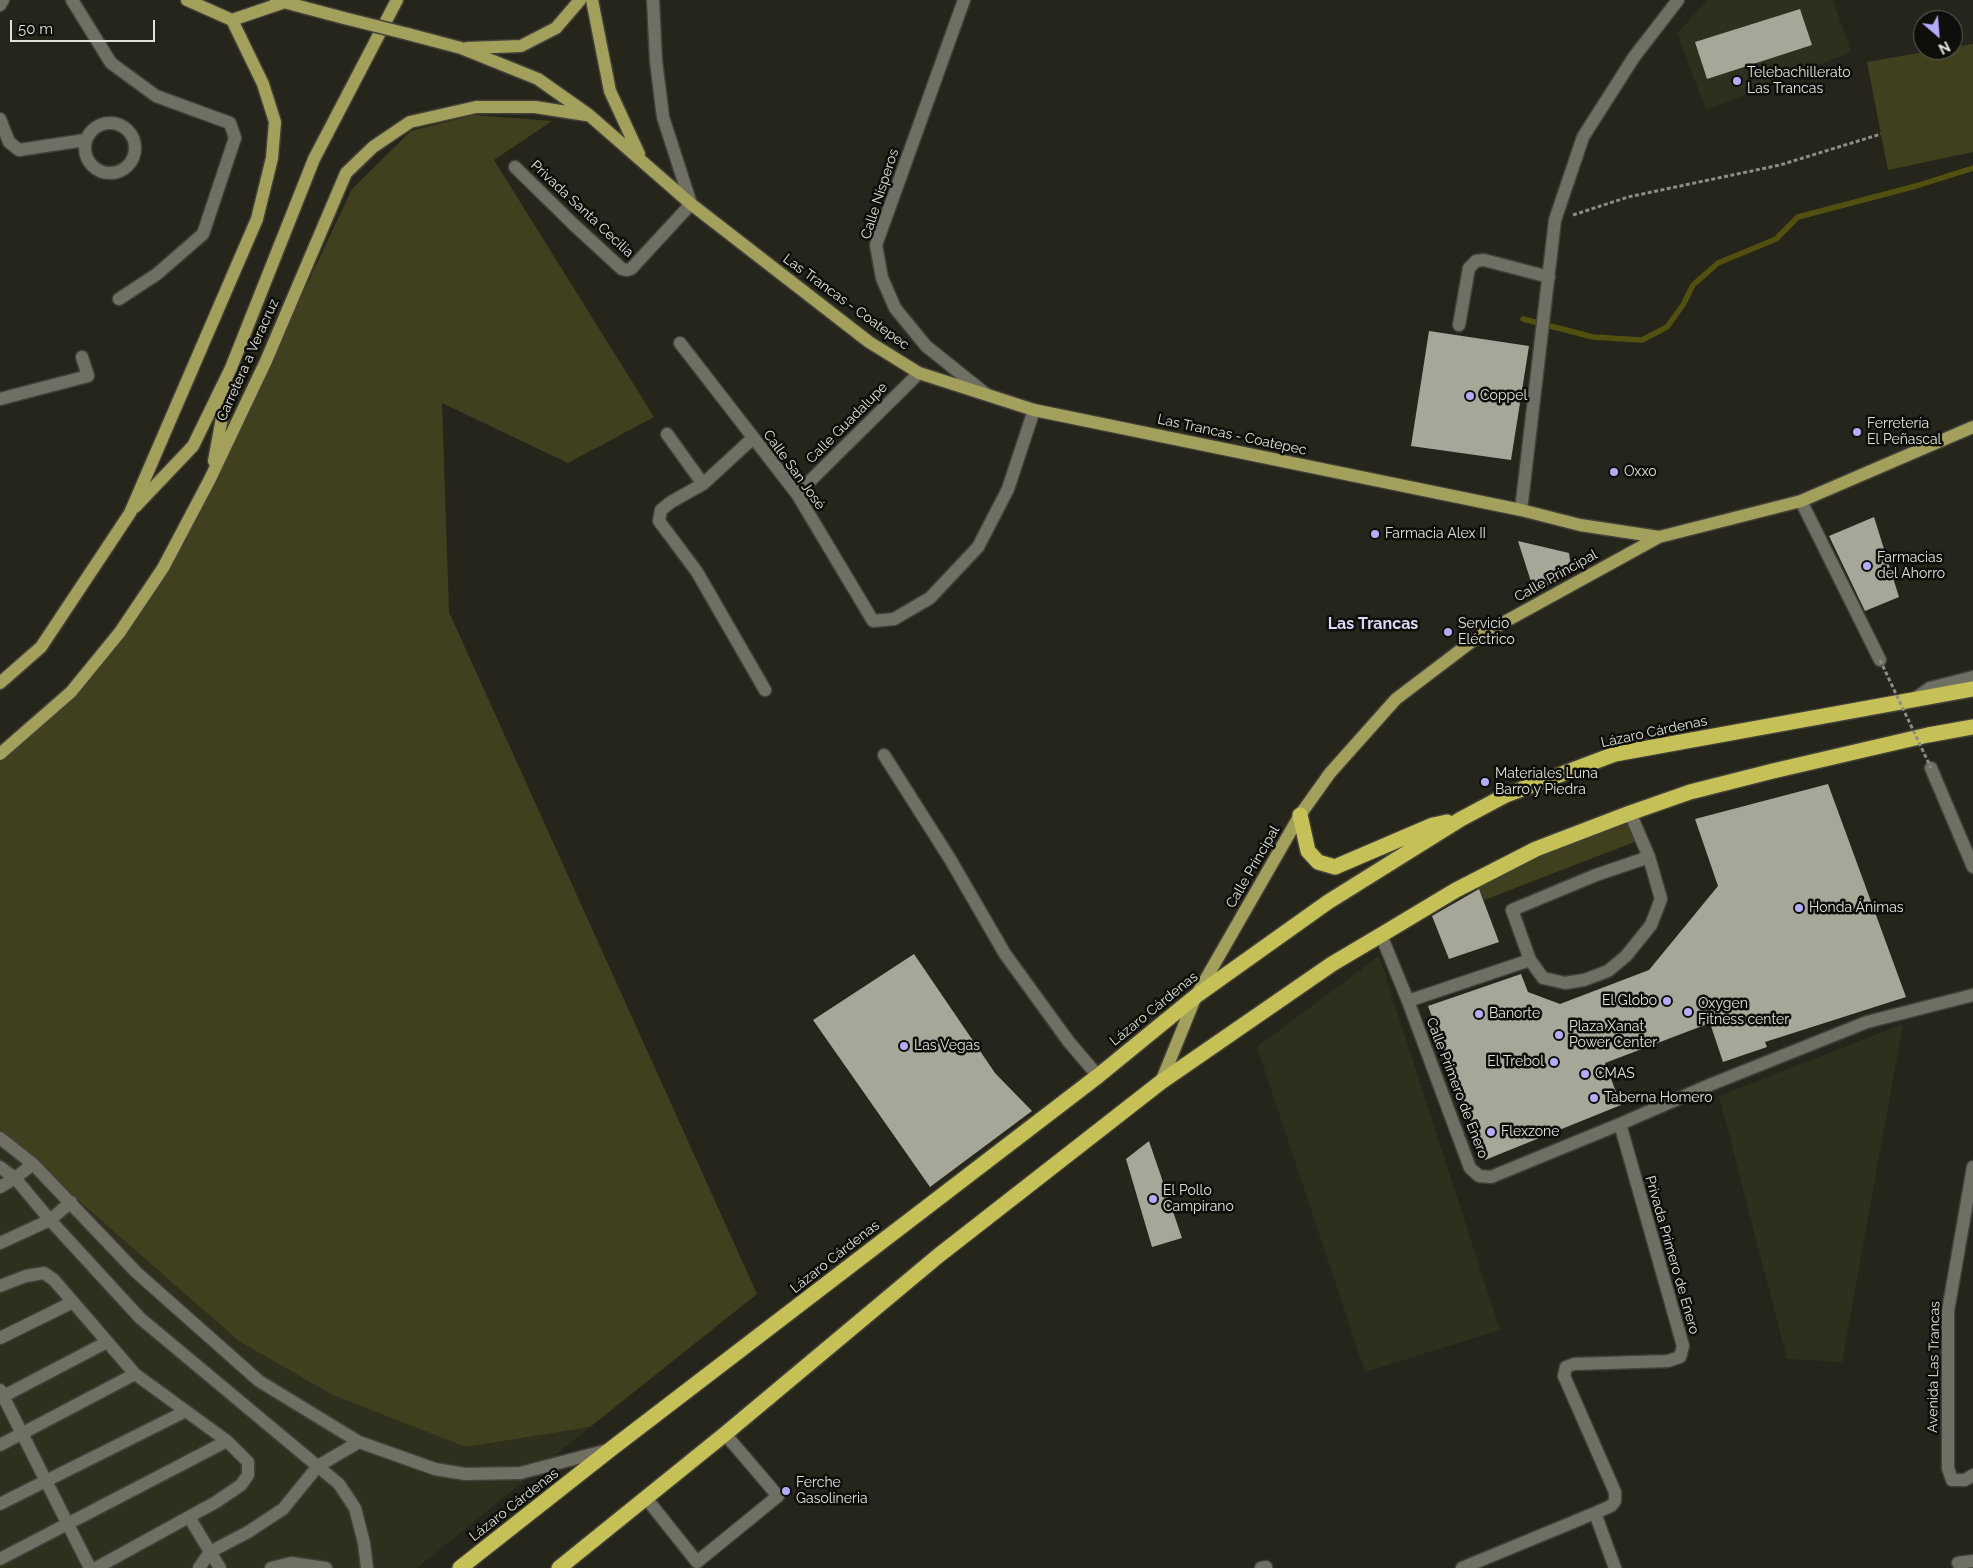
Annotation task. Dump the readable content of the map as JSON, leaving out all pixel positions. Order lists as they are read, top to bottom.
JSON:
{
  "streets": {
    "highway": ["Lázaro Cárdenas"],
    "main road": ["Las Trancas - Coatepec", "Carretera a Veracruz", "Calle Principal"],
    "street": [
      "Calle Nísperos",
      "Privada Santa Cecilia",
      "Calle Guadalupe",
      "Calle San José",
      "Calle Primero de Enero",
      "Privada Primero de Enero",
      "Avenida Las Trancas"
    ]
  },
  "crossings": [
    ["Calle Nísperos", "Las Trancas - Coatepec"],
    ["Privada Santa Cecilia", "Las Trancas - Coatepec"],
    ["Las Trancas - Coatepec", "Carretera a Veracruz"],
    ["Las Trancas - Coatepec", "Calle Guadalupe"],
    ["Las Trancas - Coatepec", "Calle San José"],
    ["Las Trancas - Coatepec", "Calle Principal"],
    ["Calle Guadalupe", "Calle San José"],
    ["Calle Principal", "Lázaro Cárdenas"],
    ["Calle Primero de Enero", "Privada Primero de Enero"]
  ],
  "districts": ["Las Trancas"],
  "places": [
    "Telebachillerato Las Trancas",
    "Coppel",
    "Ferretería El Peñascal",
    "Oxxo",
    "Farmacia Alex II",
    "Farmacias del Ahorro",
    "Servicio Eléctrico",
    "Materiales Luna Barro y Piedra",
    "Honda Ánimas",
    "El Globo",
    "Oxygen Fitness center",
    "Banorte",
    "Plaza Xanat Power Center",
    "Las Vegas",
    "El Trebol",
    "CMAS",
    "Taberna Homero",
    "Flexzone",
    "El Pollo Campirano",
    "Ferche Gasolineria"
  ],
  "scale_bar": "50 m",
  "north": "bottom right"
}
